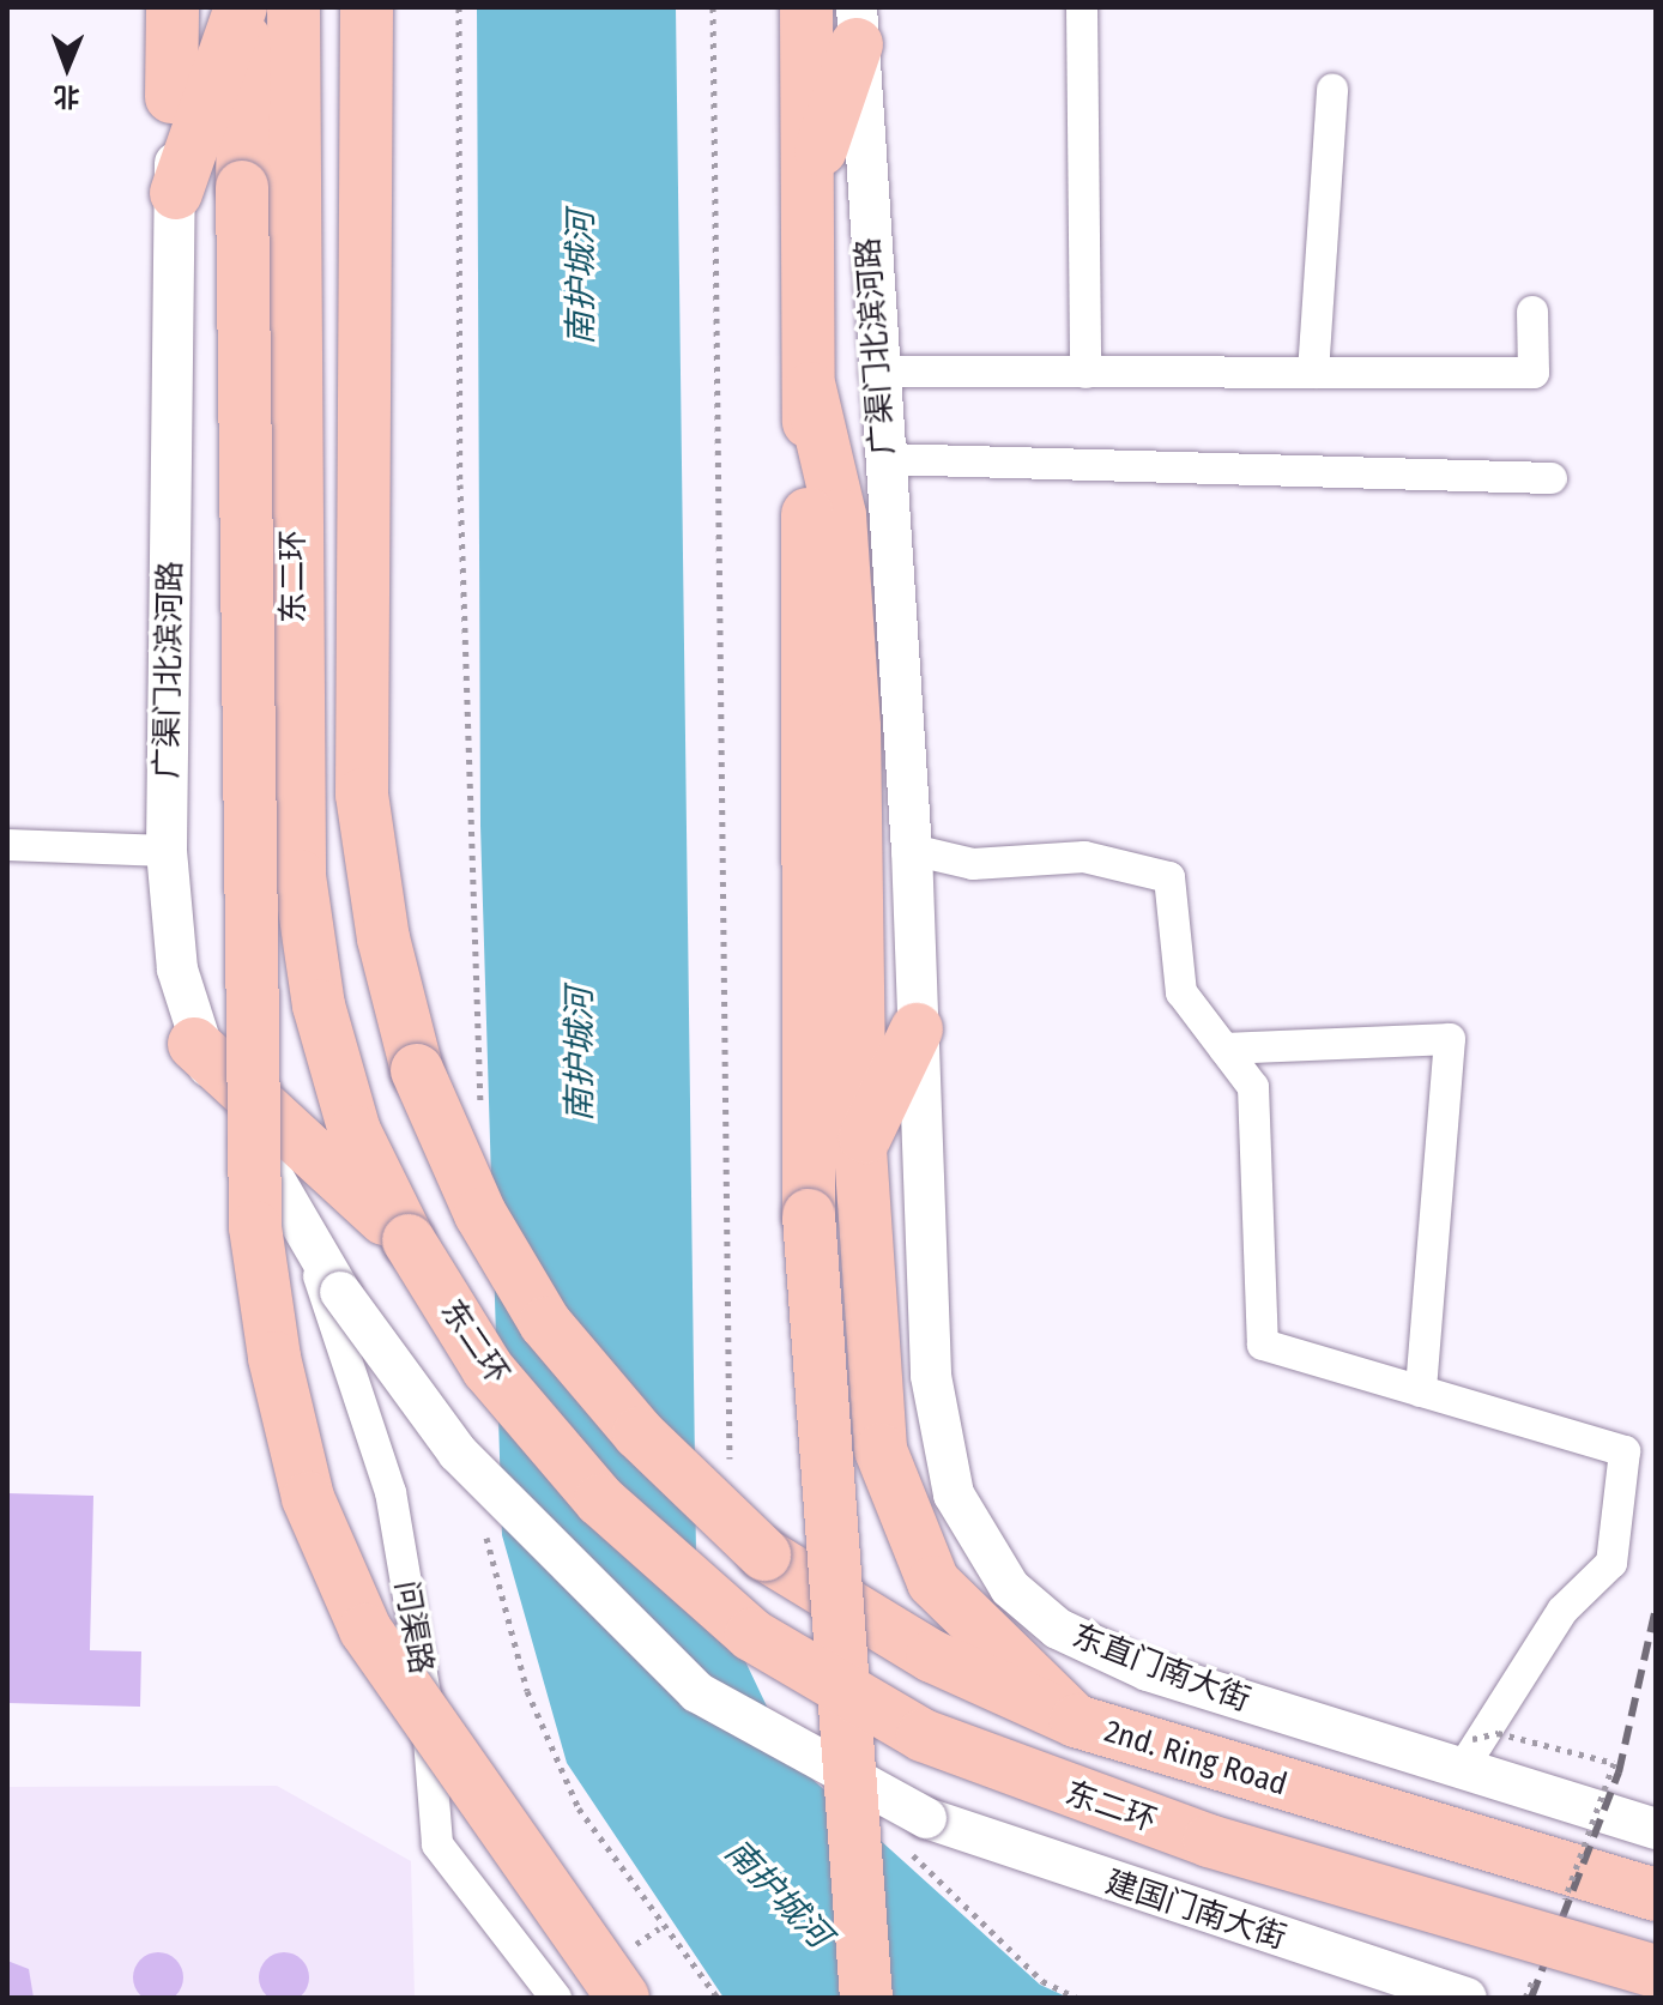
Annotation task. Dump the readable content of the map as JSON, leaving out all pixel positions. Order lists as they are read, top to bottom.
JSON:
{
  "streets": {
    "highway": ["东二环", "2nd. Ring Road"],
    "street": [
      "广渠门北滨河路",
      "问渠路",
      "东直门南大街",
      "建国门南大街"
    ]
  },
  "crossings": [
    ["广渠门北滨河路", "问渠路"],
    ["广渠门北滨河路", "东直门南大街"],
    ["广渠门北滨河路", "建国门南大街"],
    ["东二环", "2nd. Ring Road"]
  ],
  "water": ["南护城河"],
  "north": "bottom"
}
